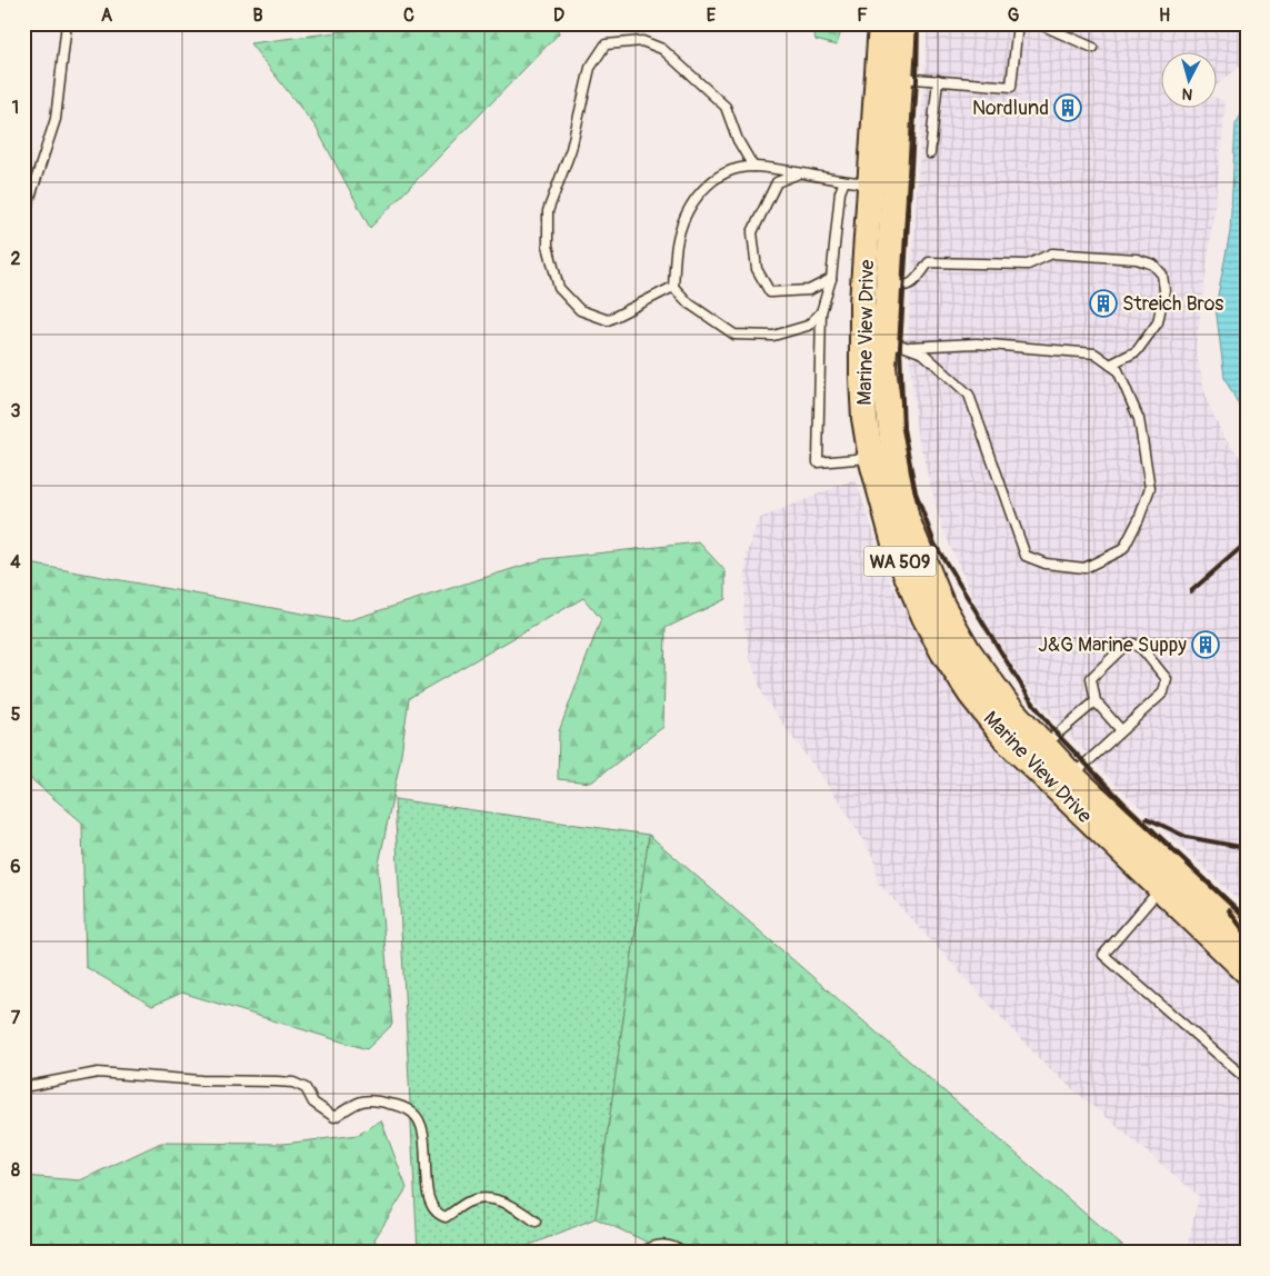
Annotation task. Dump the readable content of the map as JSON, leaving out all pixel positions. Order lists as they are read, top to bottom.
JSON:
{
  "streets": {
    "main road": ["Marine View Drive", "WA 509"]
  },
  "places": {
    "building": ["Nordlund", "Streich Bros", "J&G Marine Suppy"]
  },
  "north": "bottom",
  "grid": {
    "columns": [
      "A",
      "B",
      "C",
      "D",
      "E",
      "F",
      "G",
      "H"
    ],
    "rows": [
      "1",
      "2",
      "3",
      "4",
      "5",
      "6",
      "7",
      "8"
    ]
  }
}
